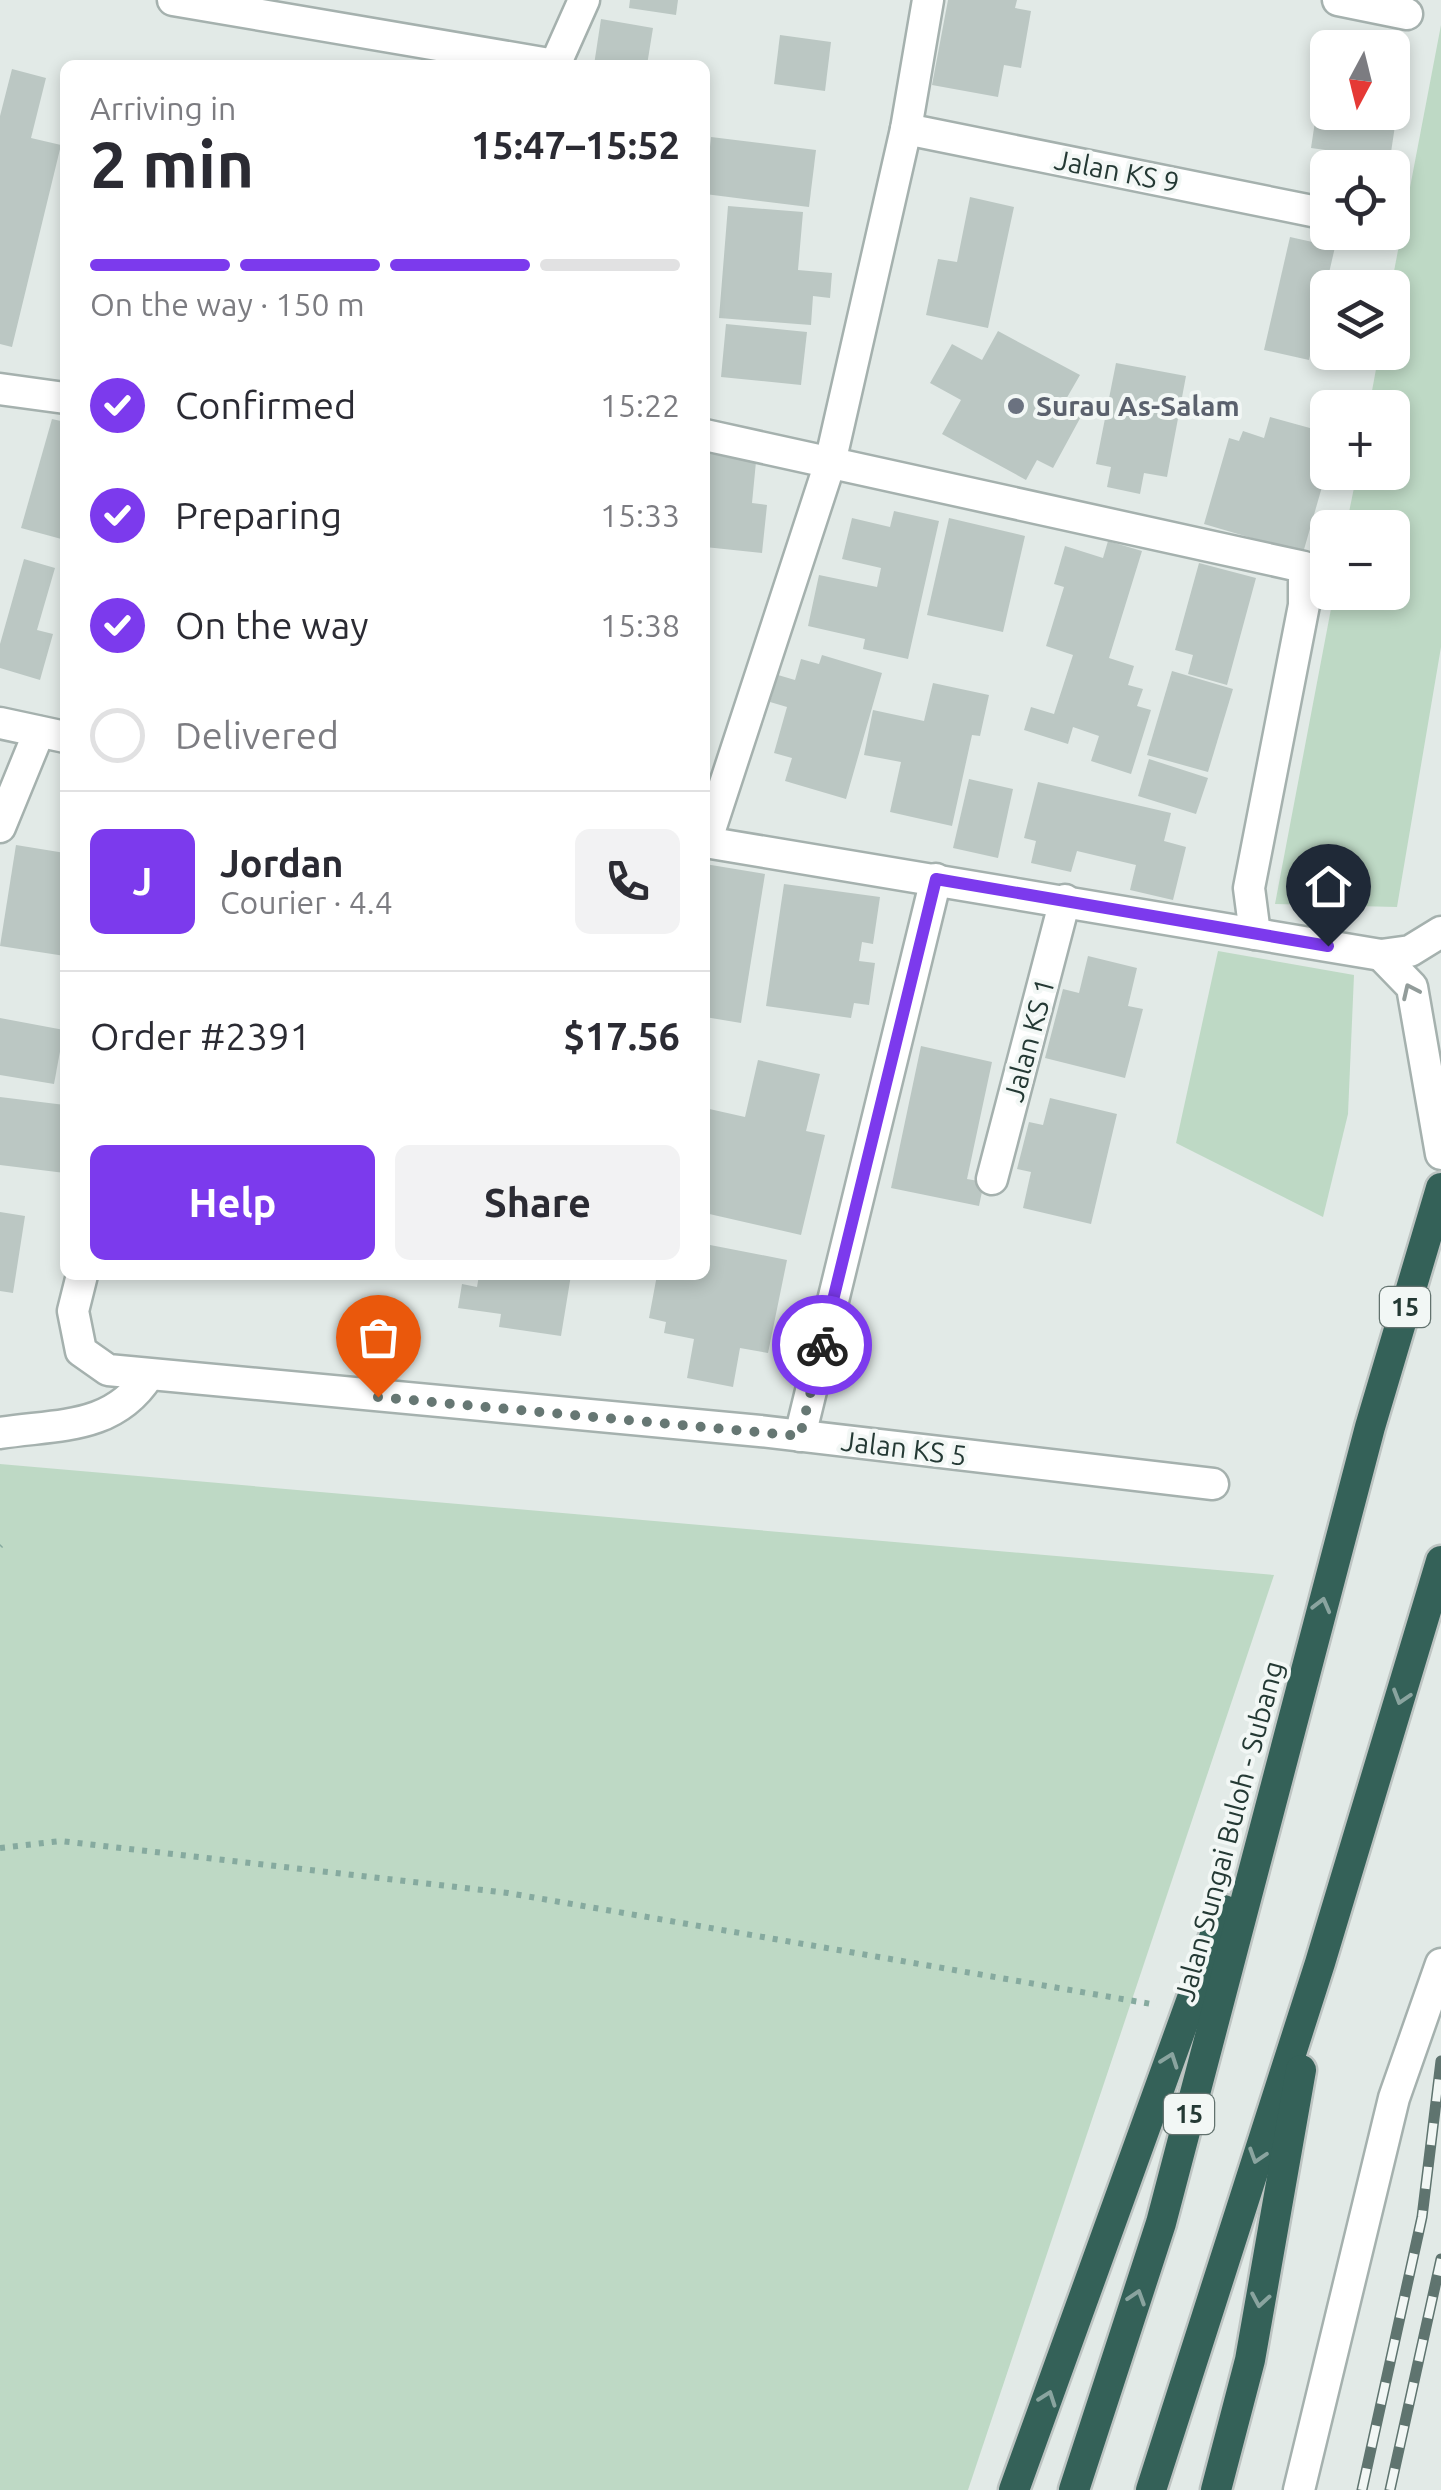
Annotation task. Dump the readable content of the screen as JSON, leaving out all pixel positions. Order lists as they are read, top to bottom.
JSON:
{
  "streets": {
    "highway": ["15", "Jalan Sungai Buloh - Subang"],
    "street": ["Jalan KS 9", "Jalan KS 1", "Jalan KS 5"]
  },
  "places": ["Surau As-Salam"],
  "north": "bottom",
  "page": {
    "map_buttons": ["+", "−"],
    "heading": ["2 min", "Arriving in", "15:47–15:52"],
    "panel": [
      "Jordan",
      "Courier · 4.4",
      "Order #2391",
      "$17.56"
    ],
    "bar": "On the way · 150 m",
    "list": [
      ["Confirmed", "15:22"],
      ["Preparing", "15:33"],
      ["On the way", "15:38"],
      "Delivered"
    ],
    "round": "J",
    "buttons": ["Help", "Share"]
  }
}
